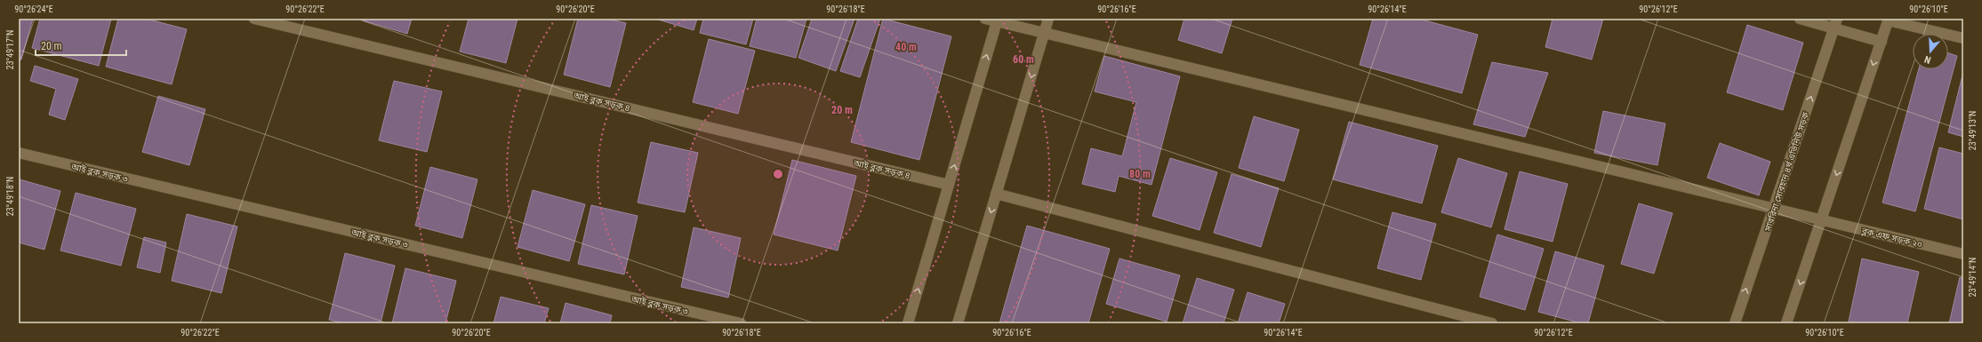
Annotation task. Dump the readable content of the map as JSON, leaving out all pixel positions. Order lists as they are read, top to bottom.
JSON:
{
  "streets": {
    "street": [
      "আই ব্লক সড়ক ৪",
      "সাবরিনা সোবহান ৪র্থ এভিনিউ সড়ক",
      "আই ব্লক সড়ক ৩",
      "ব্লক এফ সড়ক ২০"
    ]
  },
  "crossings": [
    ["সাবরিনা সোবহান ৪র্থ এভিনিউ সড়ক", "ব্লক এফ সড়ক ২০"]
  ],
  "scale_bar": "20 m",
  "north": "bottom",
  "coordinates": [
    "90°26'24\"E",
    "90°26'22\"E",
    "90°26'20\"E",
    "90°26'18\"E",
    "90°26'16\"E",
    "90°26'14\"E",
    "90°26'12\"E",
    "90°26'10\"E",
    "23°49'17\"N",
    "23°49'13\"N",
    "23°49'18\"N",
    "23°49'14\"N"
  ],
  "rings": [
    "40 m",
    "60 m",
    "20 m",
    "80 m"
  ]
}
